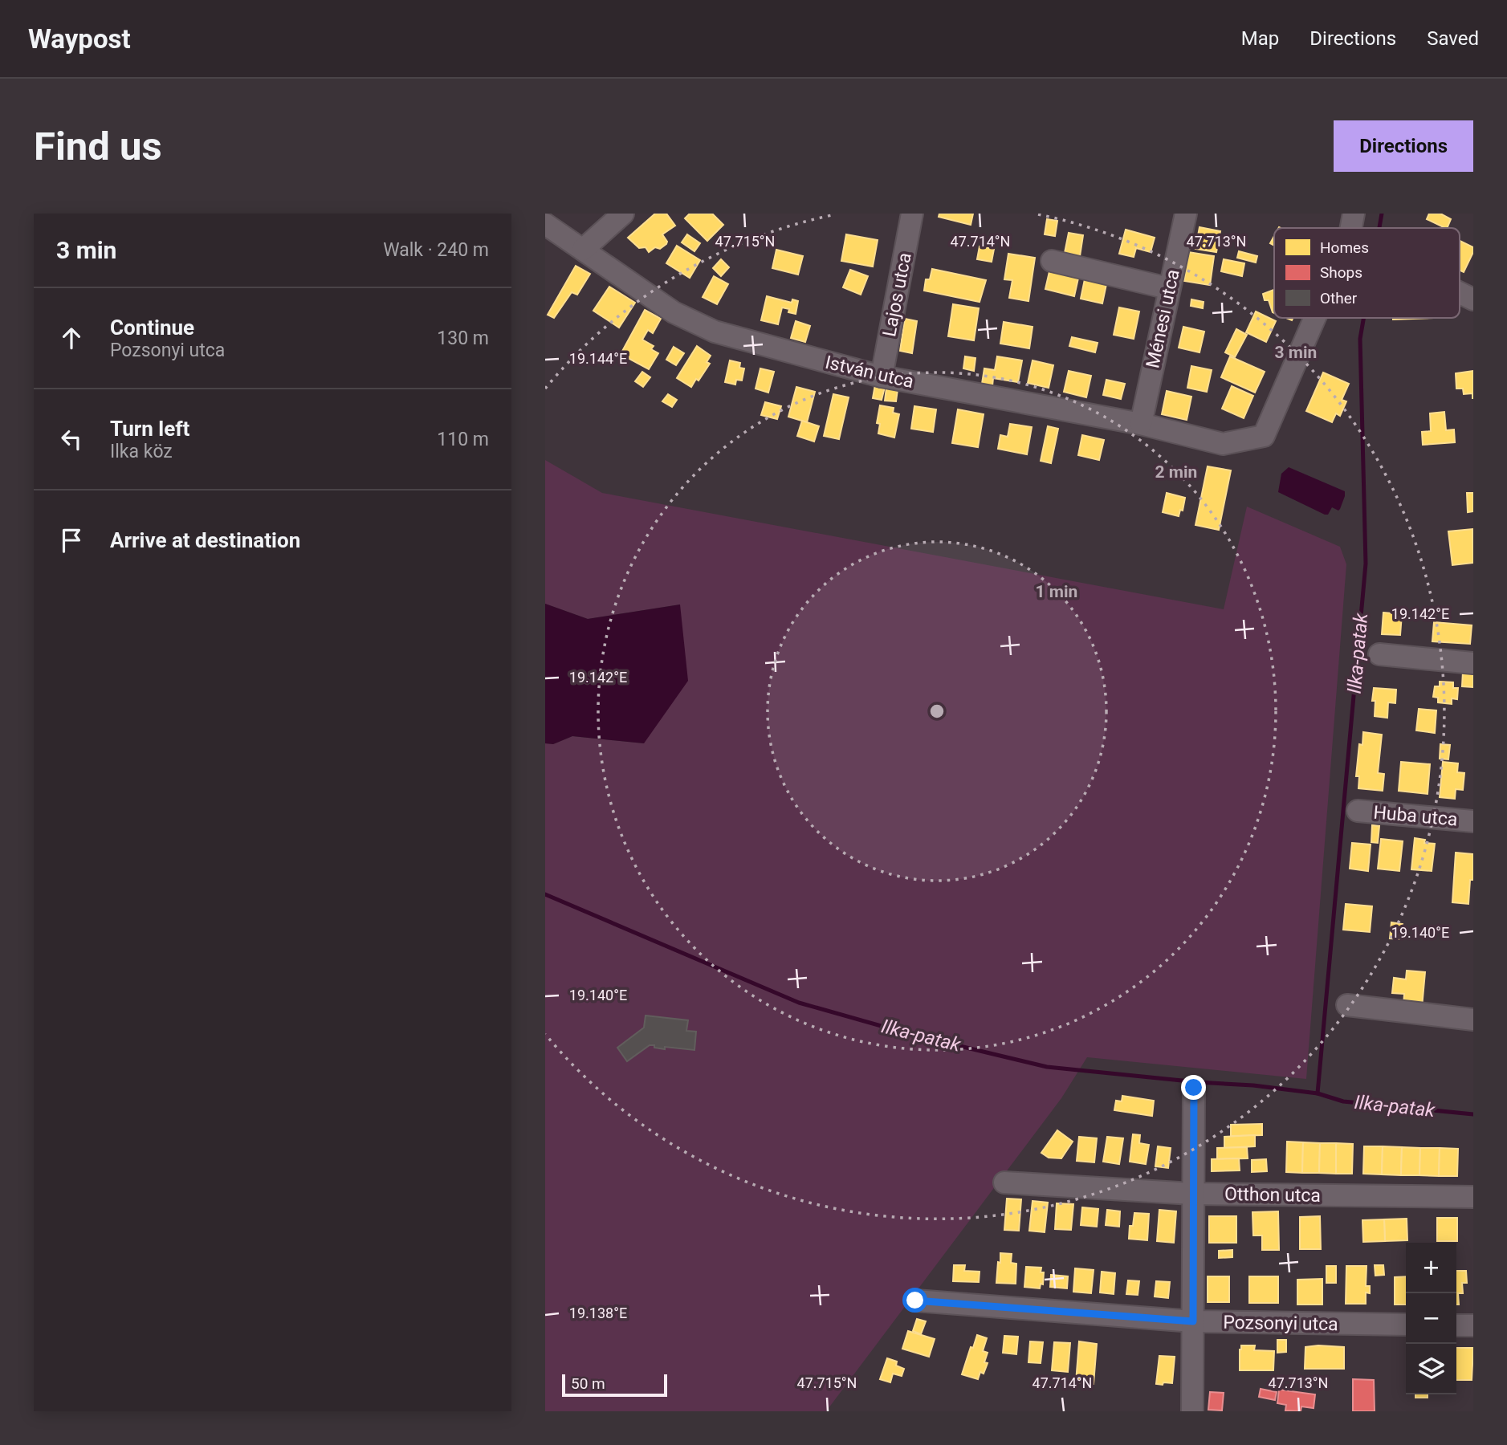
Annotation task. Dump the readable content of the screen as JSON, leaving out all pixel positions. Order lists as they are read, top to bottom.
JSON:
{
  "streets": {
    "street": [
      "Lajos utca",
      "Ménesi utca",
      "István utca",
      "Huba utca",
      "Otthon utca",
      "Pozsonyi utca"
    ]
  },
  "crossings": [
    ["Lajos utca", "István utca"],
    ["Ménesi utca", "István utca"]
  ],
  "water": ["Ilka-patak"],
  "legend": ["Homes", "Shops", "Other"],
  "scale_bar": "50 m",
  "page": {
    "header": "Waypost",
    "nav": ["Map", "Directions", "Saved"],
    "buttons": "Directions",
    "title": "Find us",
    "heading": ["3 min", "Walk · 240 m"],
    "list": [
      ["Continue", "Pozsonyi utca", "130 m"],
      ["Turn left", "Ilka köz", "110 m"],
      "Arrive at destination"
    ],
    "map_buttons": ["+", "−"],
    "scale": "50 m"
  },
  "coordinates": [
    "47.715°N",
    "47.714°N",
    "47.713°N",
    "19.144°E",
    "19.142°E",
    "19.140°E",
    "19.138°E"
  ],
  "rings": ["3 min", "2 min", "1 min"]
}
